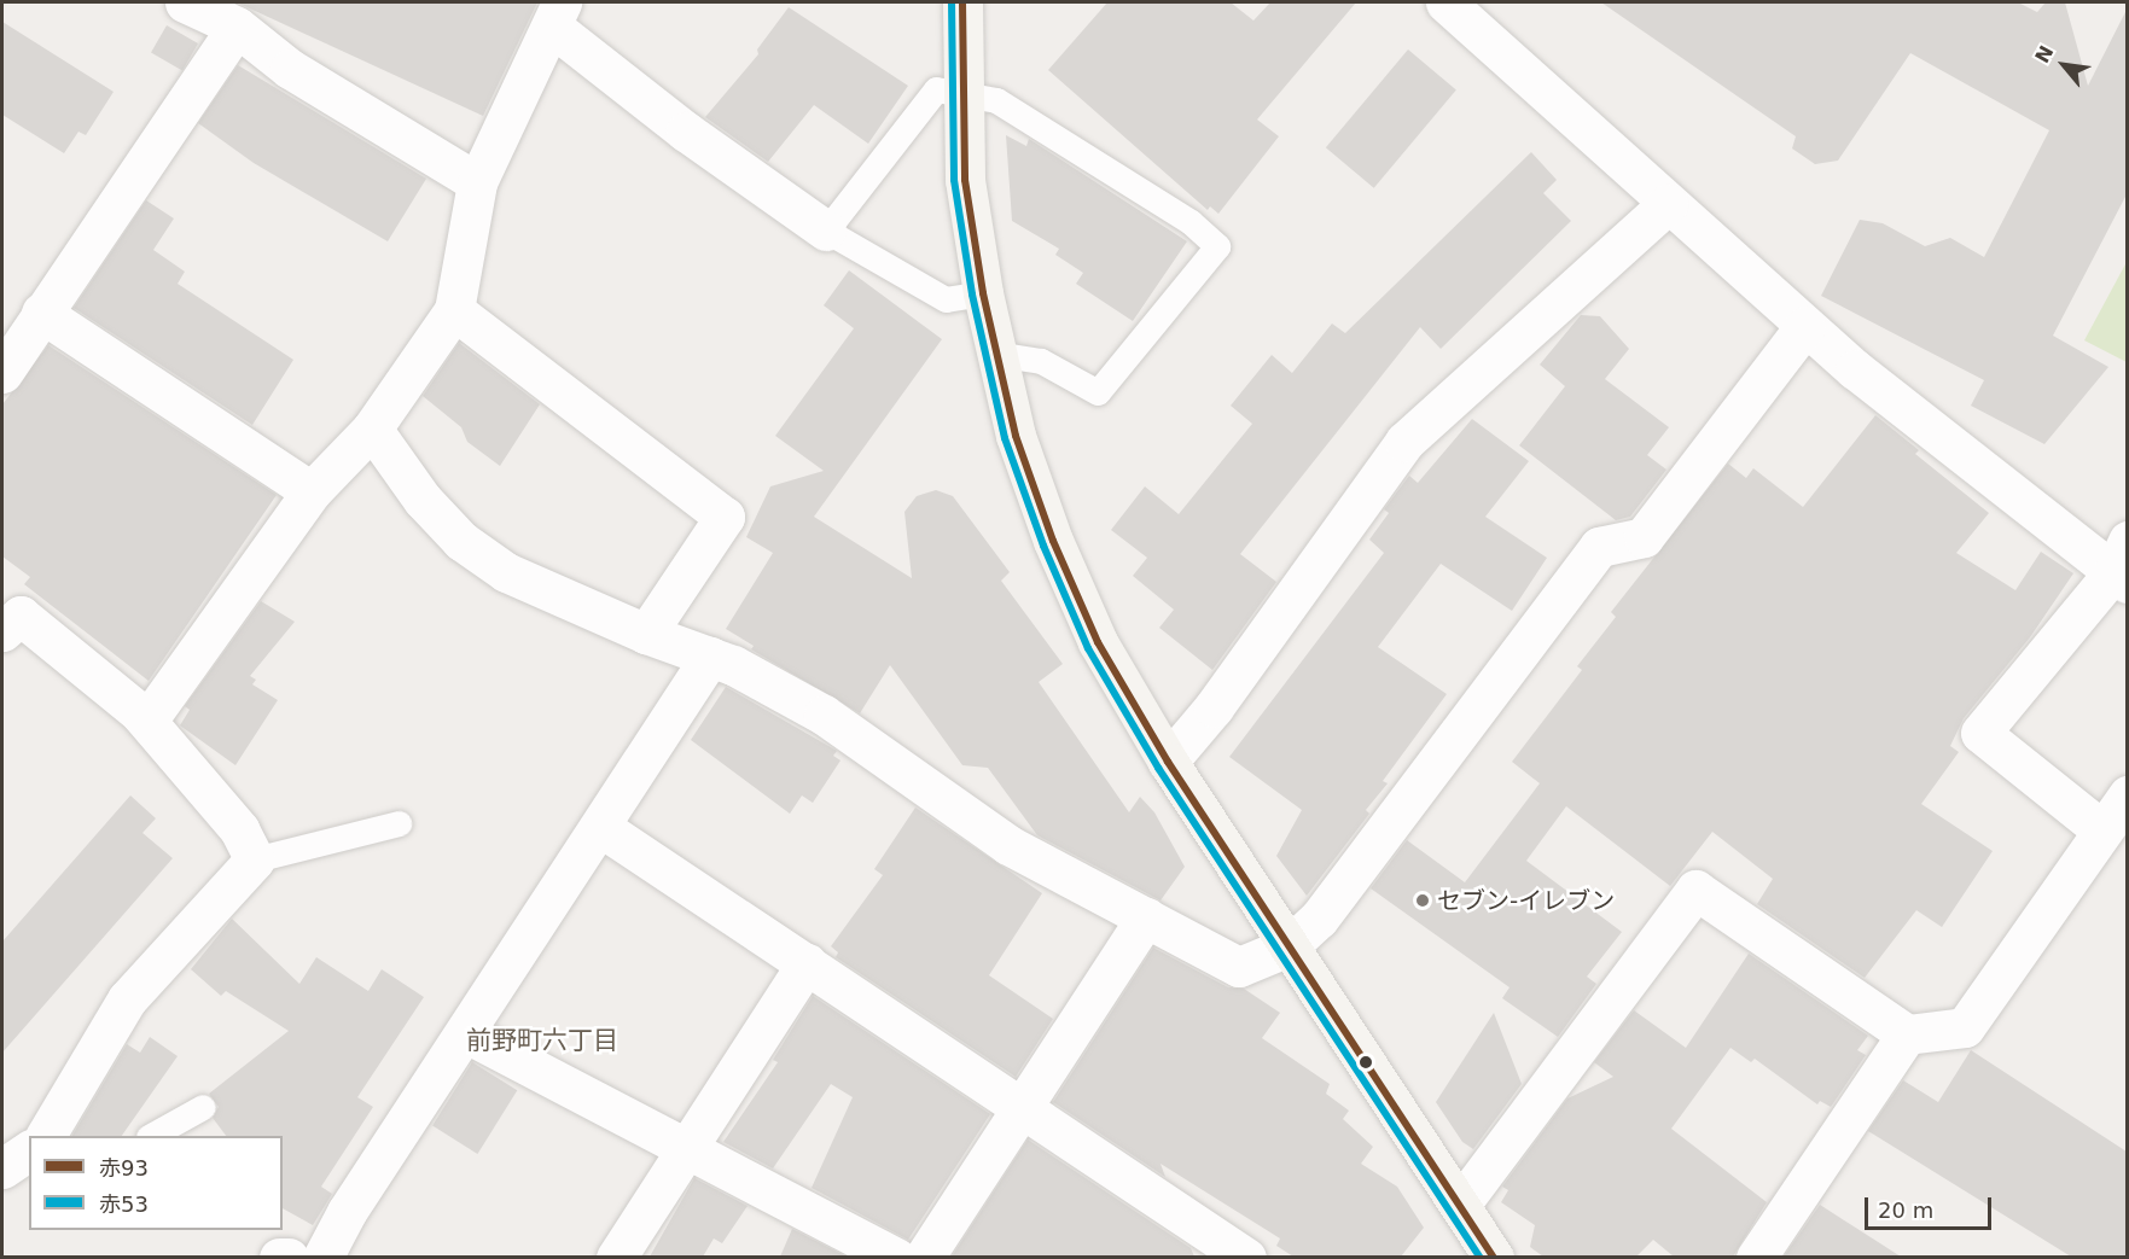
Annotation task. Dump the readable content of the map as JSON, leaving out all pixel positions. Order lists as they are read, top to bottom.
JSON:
{
  "districts": ["前野町六丁目"],
  "places": ["セブン-イレブン"],
  "lines": ["transit line 赤93", "transit line 赤53"],
  "legend": ["赤93", "赤53"],
  "scale_bar": "20 m",
  "north": "top left"
}
